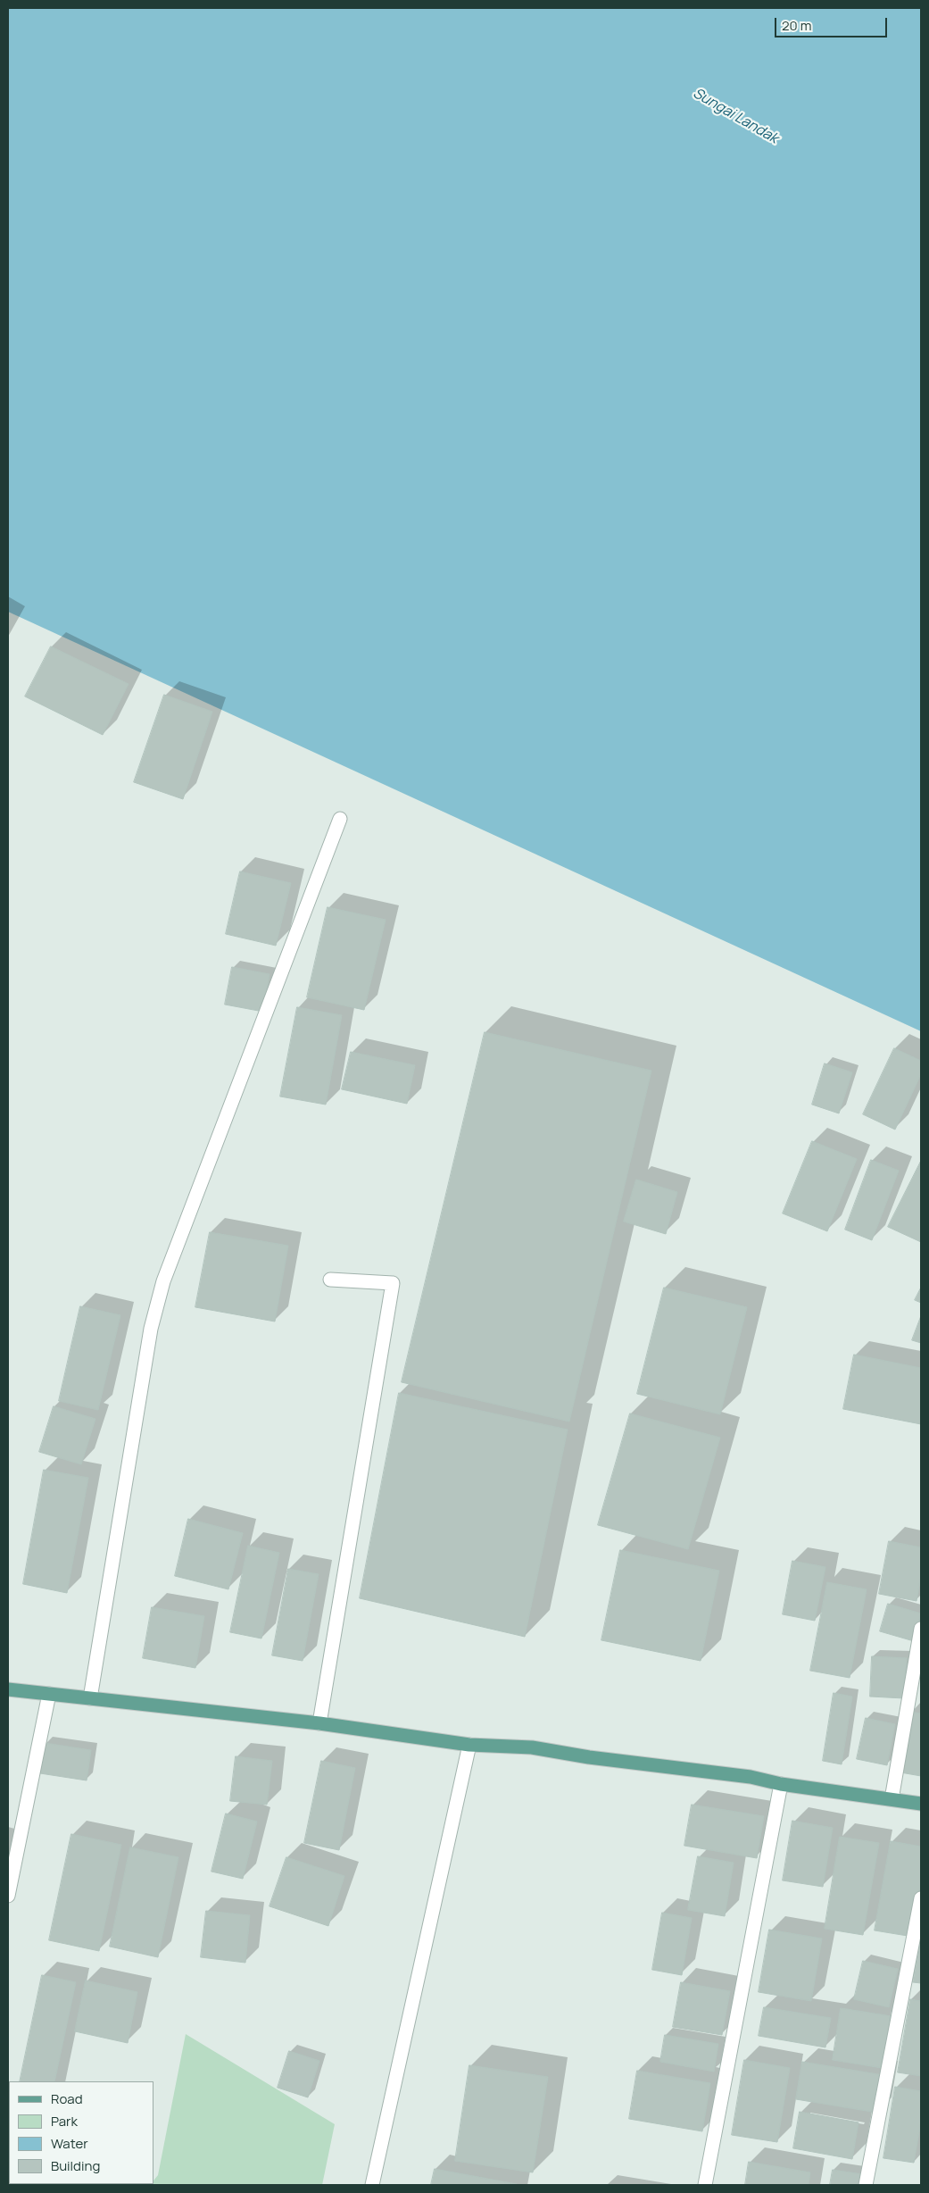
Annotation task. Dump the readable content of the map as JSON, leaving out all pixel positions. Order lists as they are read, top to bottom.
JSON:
{
  "water": ["Sungai Landak"],
  "legend": [
    "Road",
    "Park",
    "Water",
    "Building"
  ],
  "scale_bar": "20 m"
}
